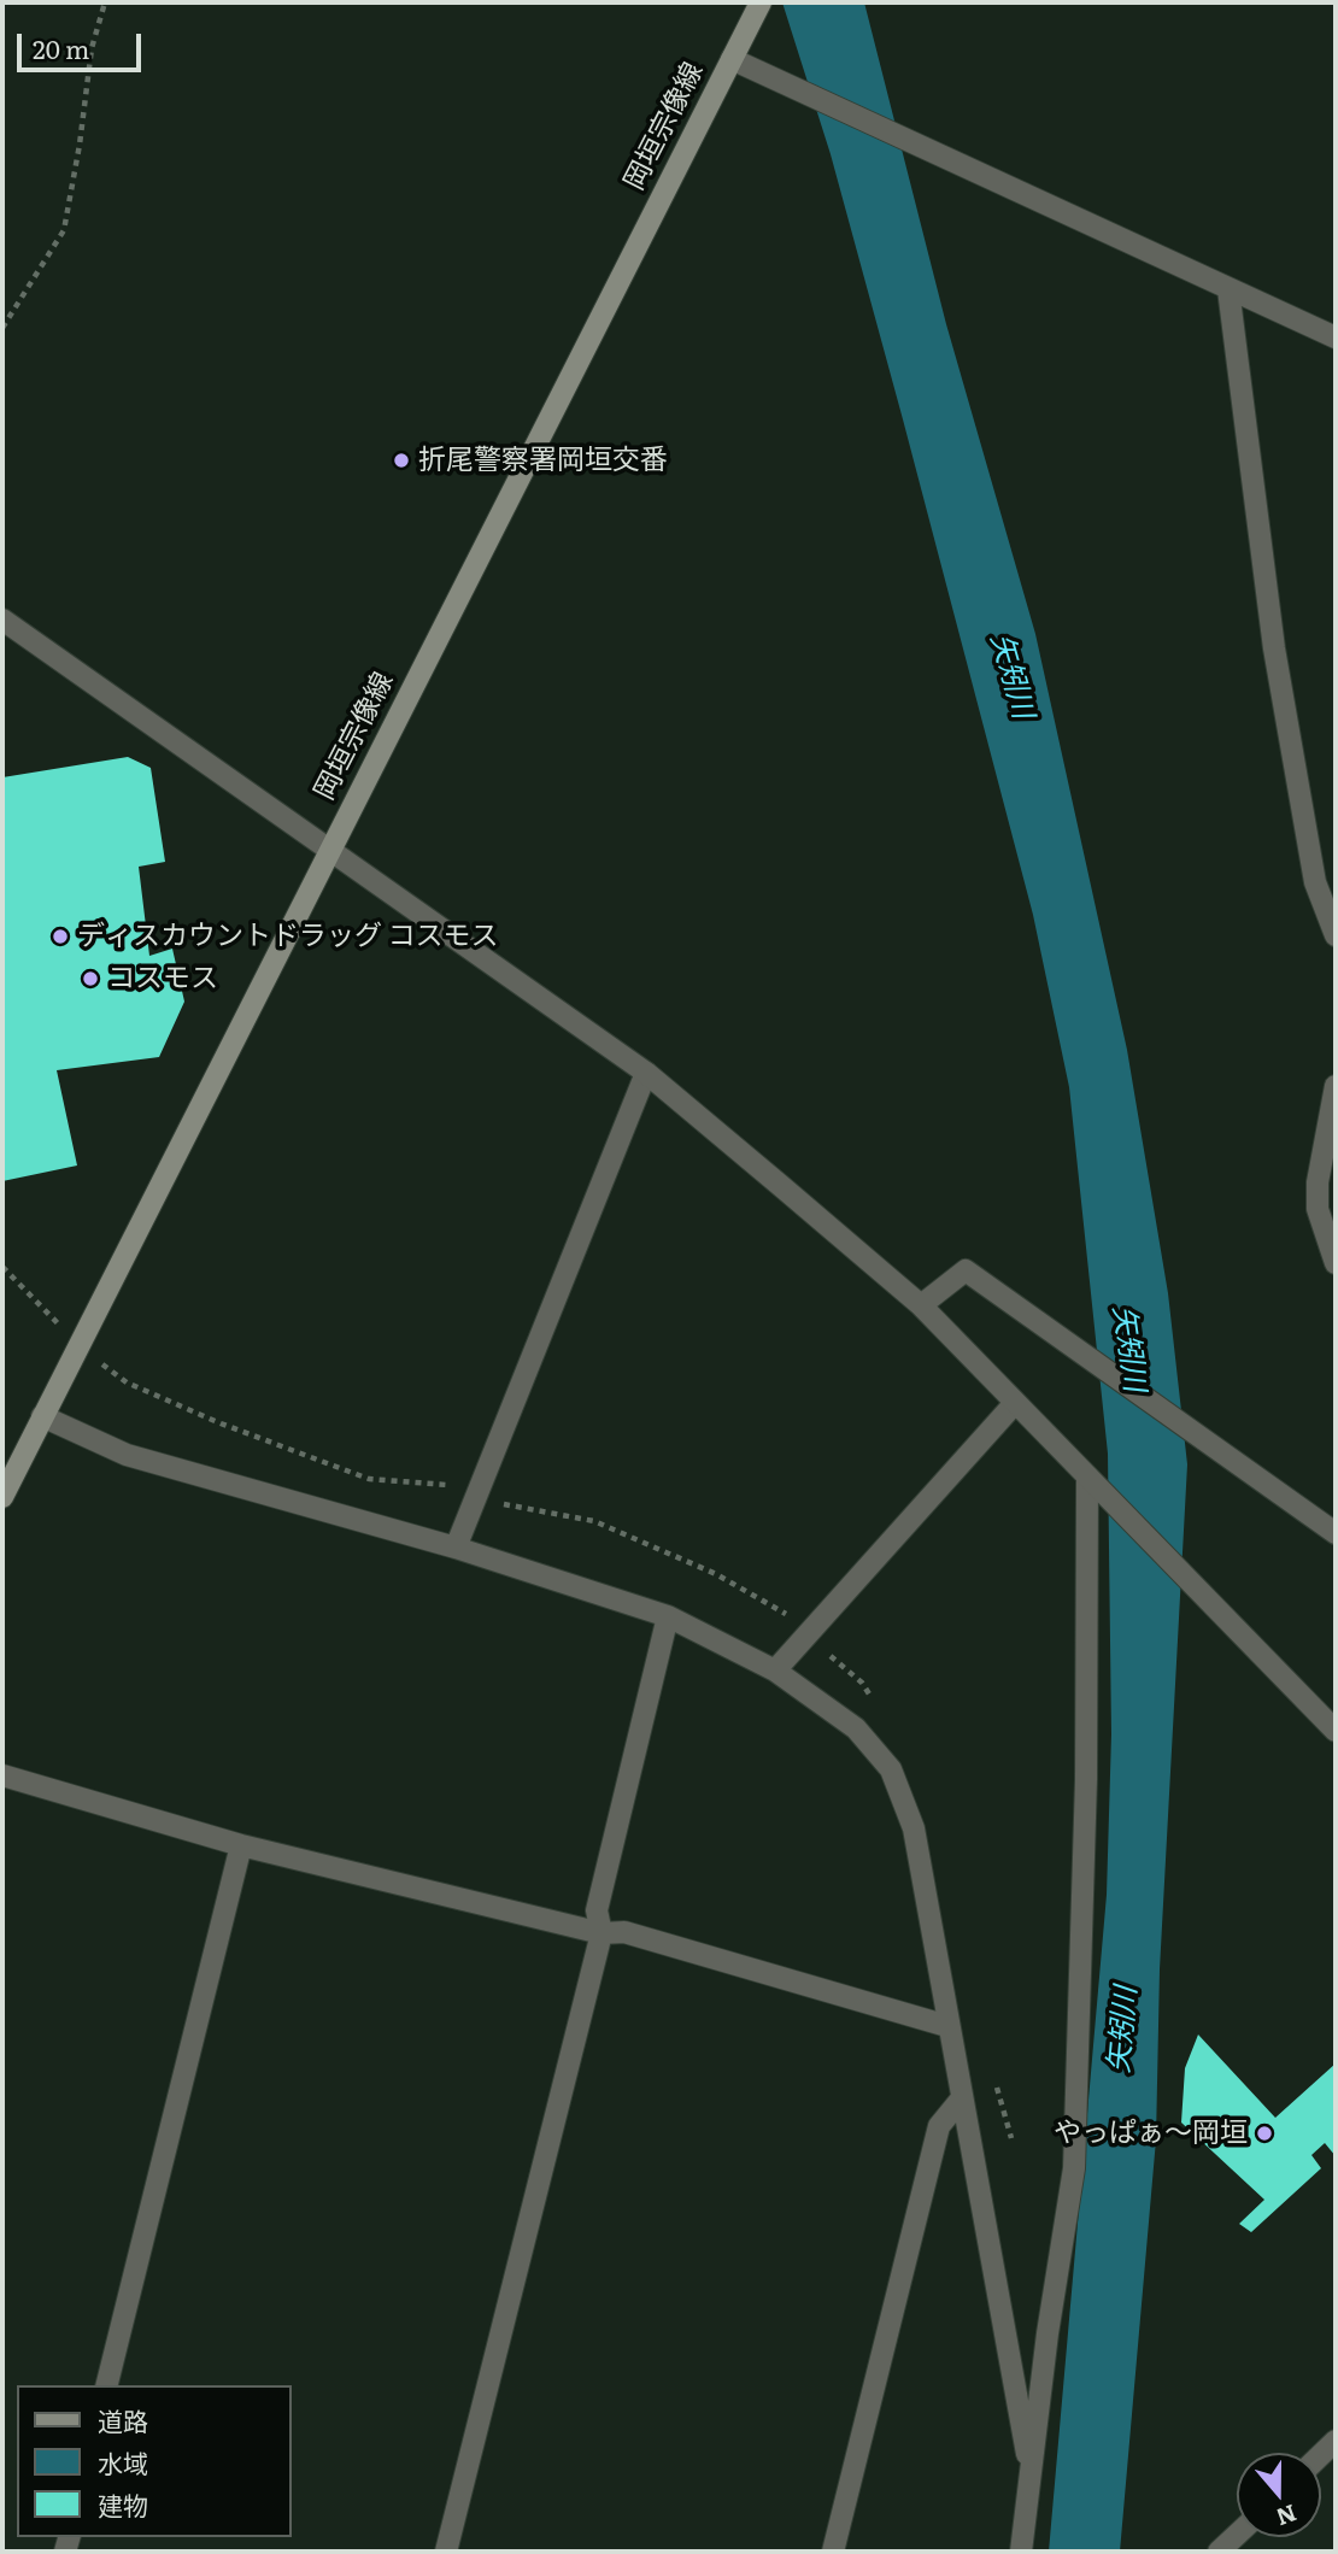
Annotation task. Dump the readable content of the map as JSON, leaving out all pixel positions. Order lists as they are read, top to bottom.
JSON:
{
  "streets": {
    "main road": ["岡垣宗像線"]
  },
  "water": ["矢矧川"],
  "places": [
    "折尾警察署岡垣交番",
    "ディスカウントドラッグ コスモス",
    "コスモス",
    "やっぱぁ～岡垣"
  ],
  "legend": ["道路", "水域", "建物"],
  "scale_bar": "20 m",
  "north": "bottom"
}
